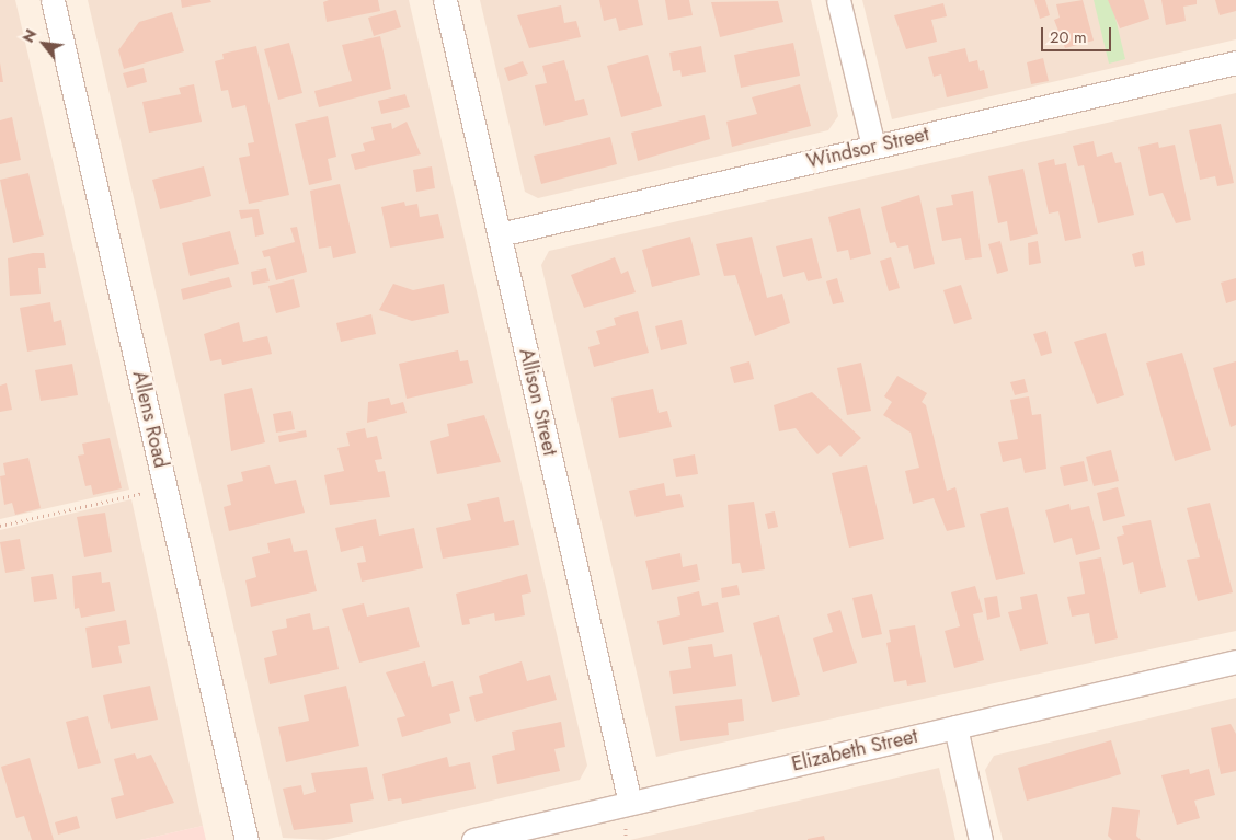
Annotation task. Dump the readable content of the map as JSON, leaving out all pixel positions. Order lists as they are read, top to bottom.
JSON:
{
  "streets": {
    "street": [
      "Windsor Street",
      "Allison Street",
      "Allens Road",
      "Elizabeth Street"
    ]
  },
  "crossings": [
    ["Windsor Street", "Allison Street"],
    ["Allison Street", "Elizabeth Street"]
  ],
  "scale_bar": "20 m",
  "north": "top left"
}
